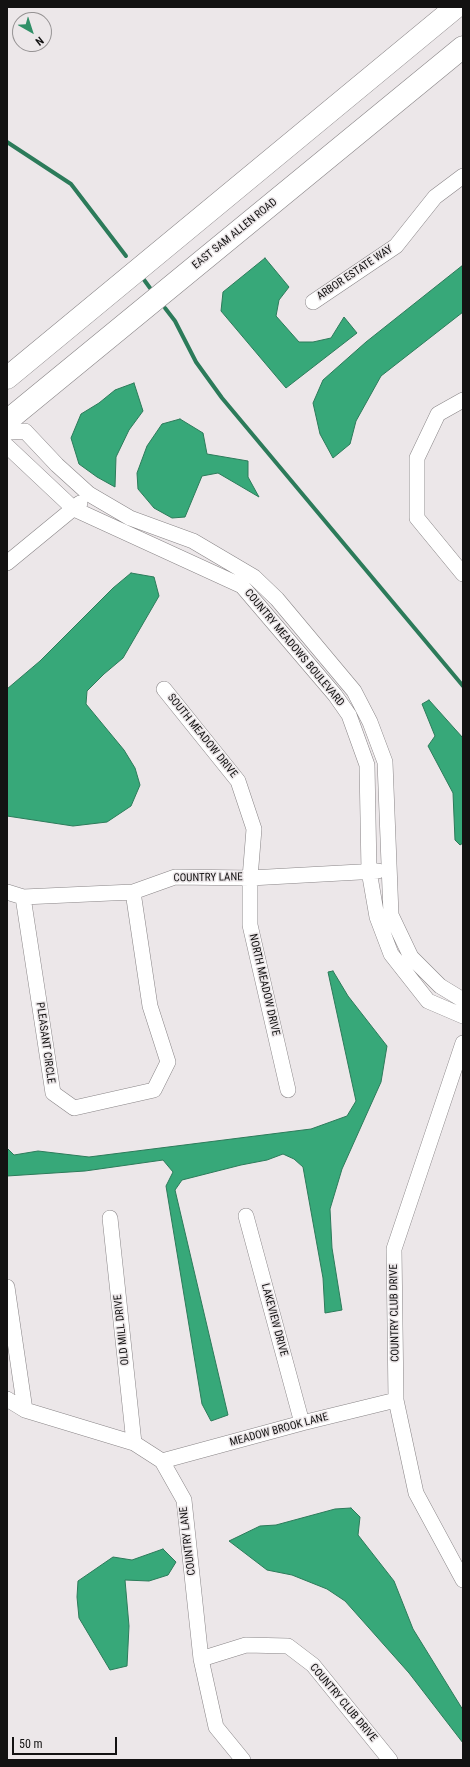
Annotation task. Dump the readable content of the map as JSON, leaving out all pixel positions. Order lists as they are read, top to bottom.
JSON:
{
  "streets": {
    "main road": ["EAST SAM ALLEN ROAD"],
    "street": [
      "ARBOR ESTATE WAY",
      "COUNTRY MEADOWS BOULEVARD",
      "SOUTH MEADOW DRIVE",
      "COUNTRY LANE",
      "NORTH MEADOW DRIVE",
      "PLEASANT CIRCLE",
      "COUNTRY CLUB DRIVE",
      "LAKEVIEW DRIVE",
      "OLD MILL DRIVE",
      "MEADOW BROOK LANE"
    ]
  },
  "crossings": [
    ["EAST SAM ALLEN ROAD", "COUNTRY MEADOWS BOULEVARD"],
    ["COUNTRY MEADOWS BOULEVARD", "COUNTRY LANE"],
    ["SOUTH MEADOW DRIVE", "COUNTRY LANE"],
    ["SOUTH MEADOW DRIVE", "NORTH MEADOW DRIVE"],
    ["COUNTRY LANE", "NORTH MEADOW DRIVE"],
    ["COUNTRY LANE", "PLEASANT CIRCLE"],
    ["COUNTRY LANE", "COUNTRY CLUB DRIVE"],
    ["COUNTRY LANE", "OLD MILL DRIVE"],
    ["COUNTRY LANE", "MEADOW BROOK LANE"],
    ["COUNTRY CLUB DRIVE", "MEADOW BROOK LANE"],
    ["LAKEVIEW DRIVE", "MEADOW BROOK LANE"]
  ],
  "scale_bar": "50 m",
  "north": "bottom right"
}
